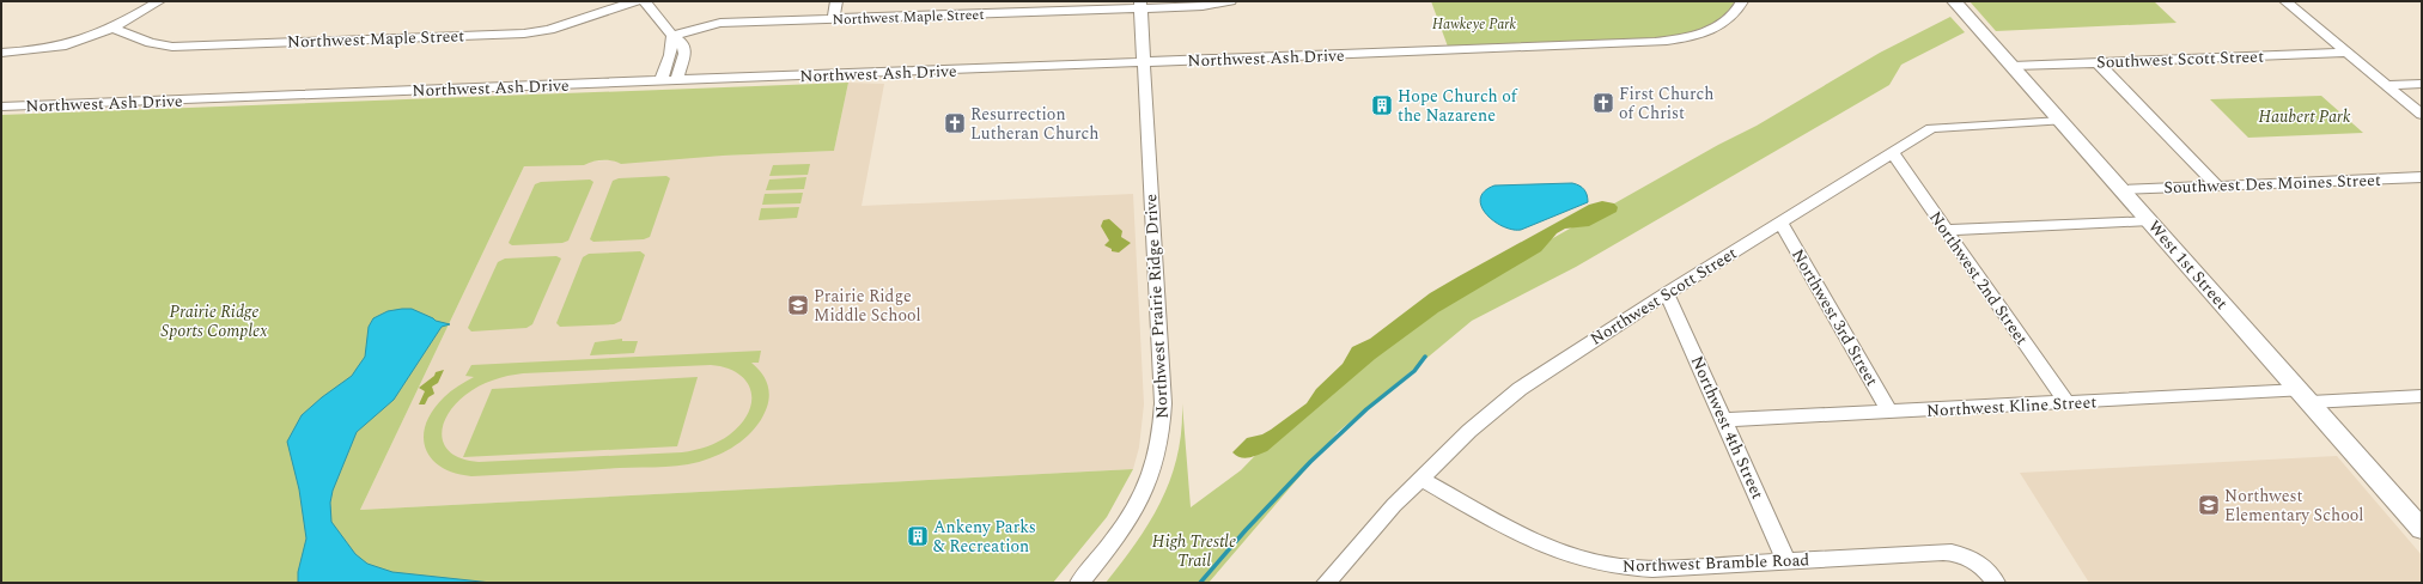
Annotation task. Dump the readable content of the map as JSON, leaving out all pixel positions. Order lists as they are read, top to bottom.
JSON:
{
  "streets": {
    "main road": ["West 1st Street"],
    "street": [
      "Northwest Maple Street",
      "Northwest Ash Drive",
      "Southwest Scott Street",
      "Southwest Des Moines Street",
      "Northwest 2nd Street",
      "Northwest Scott Street",
      "Northwest Prairie Ridge Drive",
      "Northwest 3rd Street",
      "Northwest Kline Street",
      "Northwest 4th Street",
      "Northwest Bramble Road"
    ]
  },
  "crossings": [
    ["Northwest Maple Street", "Northwest Prairie Ridge Drive"],
    ["Northwest Ash Drive", "Northwest Prairie Ridge Drive"],
    ["Southwest Scott Street", "West 1st Street"],
    ["Southwest Des Moines Street", "West 1st Street"],
    ["West 1st Street", "Northwest Scott Street"],
    ["West 1st Street", "Northwest Kline Street"],
    ["Northwest 2nd Street", "Northwest Scott Street"],
    ["Northwest 2nd Street", "Northwest Kline Street"],
    ["Northwest Scott Street", "Northwest 3rd Street"],
    ["Northwest Scott Street", "Northwest 4th Street"],
    ["Northwest Scott Street", "Northwest Bramble Road"],
    ["Northwest 3rd Street", "Northwest Kline Street"],
    ["Northwest Kline Street", "Northwest 4th Street"],
    ["Northwest 4th Street", "Northwest Bramble Road"]
  ],
  "parks": [
    "Hawkeye Park",
    "Haubert Park",
    "Prairie Ridge Sports Complex",
    "High Trestle Trail"
  ],
  "places": {
    "church": ["First Church of Christ", "Resurrection Lutheran Church"],
    "building": ["Hope Church of the Nazarene", "Ankeny Parks & Recreation"],
    "school or university": ["Prairie Ridge Middle School", "Northwest Elementary School"]
  }
}
